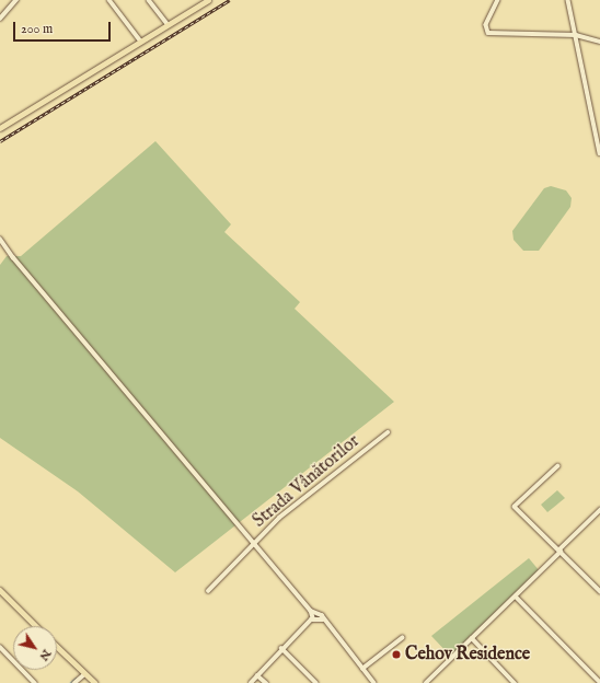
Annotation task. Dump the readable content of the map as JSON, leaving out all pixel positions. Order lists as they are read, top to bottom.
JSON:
{
  "streets": {
    "street": ["Strada Vânătorilor"]
  },
  "places": ["Cehov Residence"],
  "scale_bar": "200 m",
  "north": "bottom right"
}
